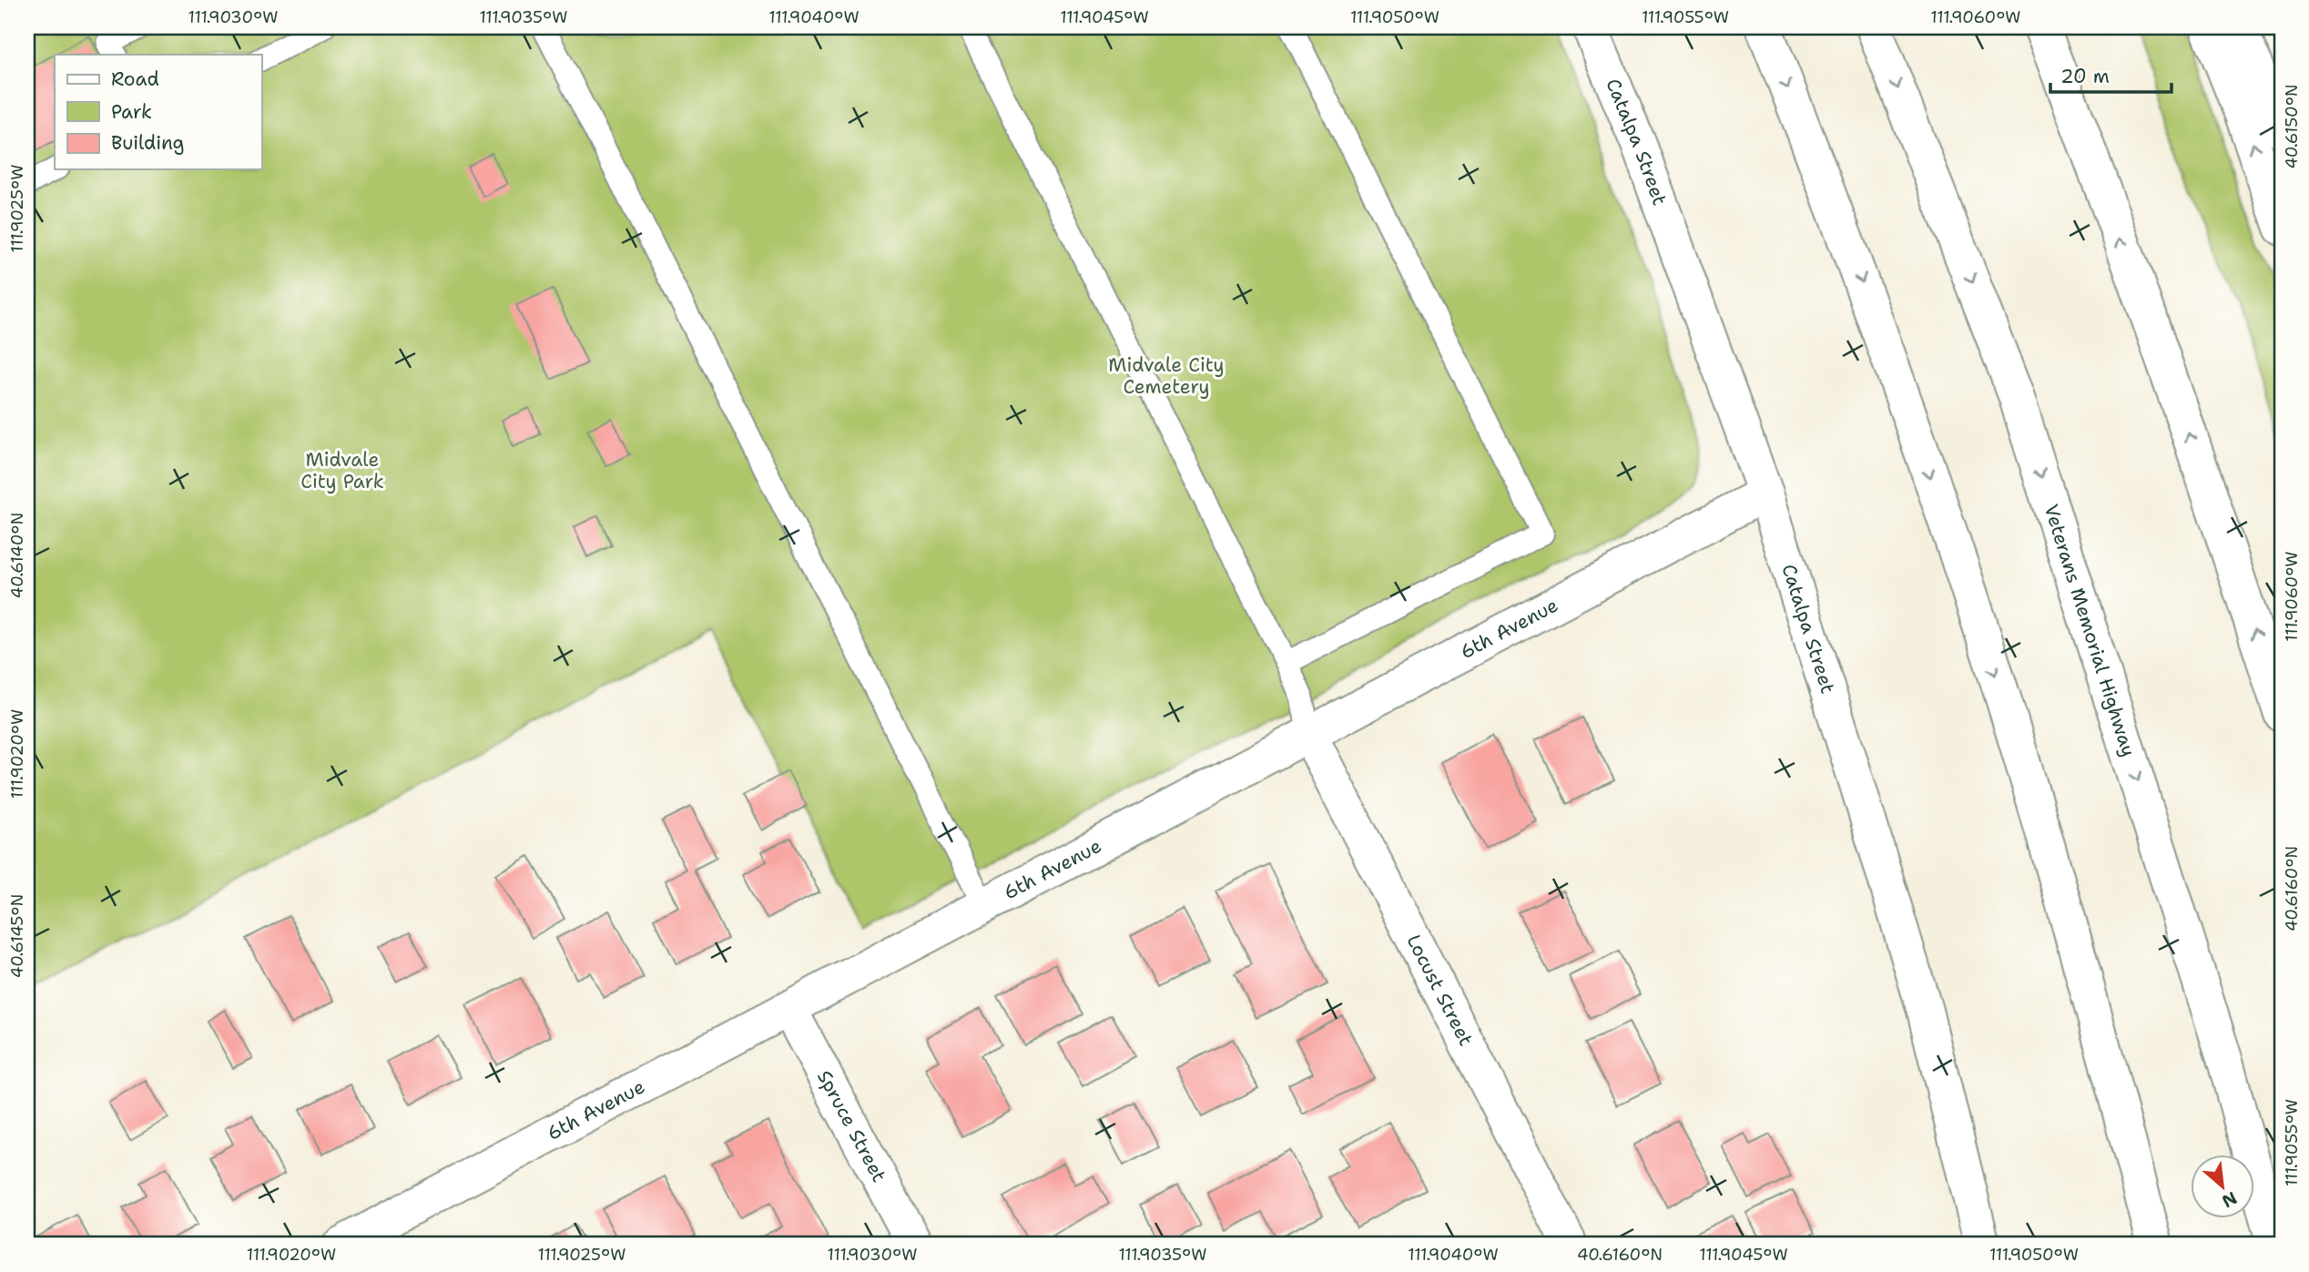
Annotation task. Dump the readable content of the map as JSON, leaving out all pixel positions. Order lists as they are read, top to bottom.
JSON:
{
  "streets": {
    "main road": [
      "Catalpa Street",
      "6th Avenue",
      "Veterans Memorial Highway",
      "Locust Street",
      "Spruce Street"
    ]
  },
  "crossings": [
    ["Catalpa Street", "6th Avenue"],
    ["6th Avenue", "Locust Street"],
    ["6th Avenue", "Spruce Street"]
  ],
  "parks": ["Midvale City Cemetery", "Midvale City Park"],
  "legend": ["Road", "Park", "Building"],
  "scale_bar": "20 m",
  "north": "bottom right",
  "coordinates": [
    "111.9030°W",
    "111.9035°W",
    "111.9040°W",
    "111.9045°W",
    "111.9050°W",
    "111.9055°W",
    "111.9060°W",
    "40.6150°N",
    "111.9025°W",
    "40.6140°N",
    "111.9020°W",
    "40.6160°N",
    "40.6145°N"
  ]
}
